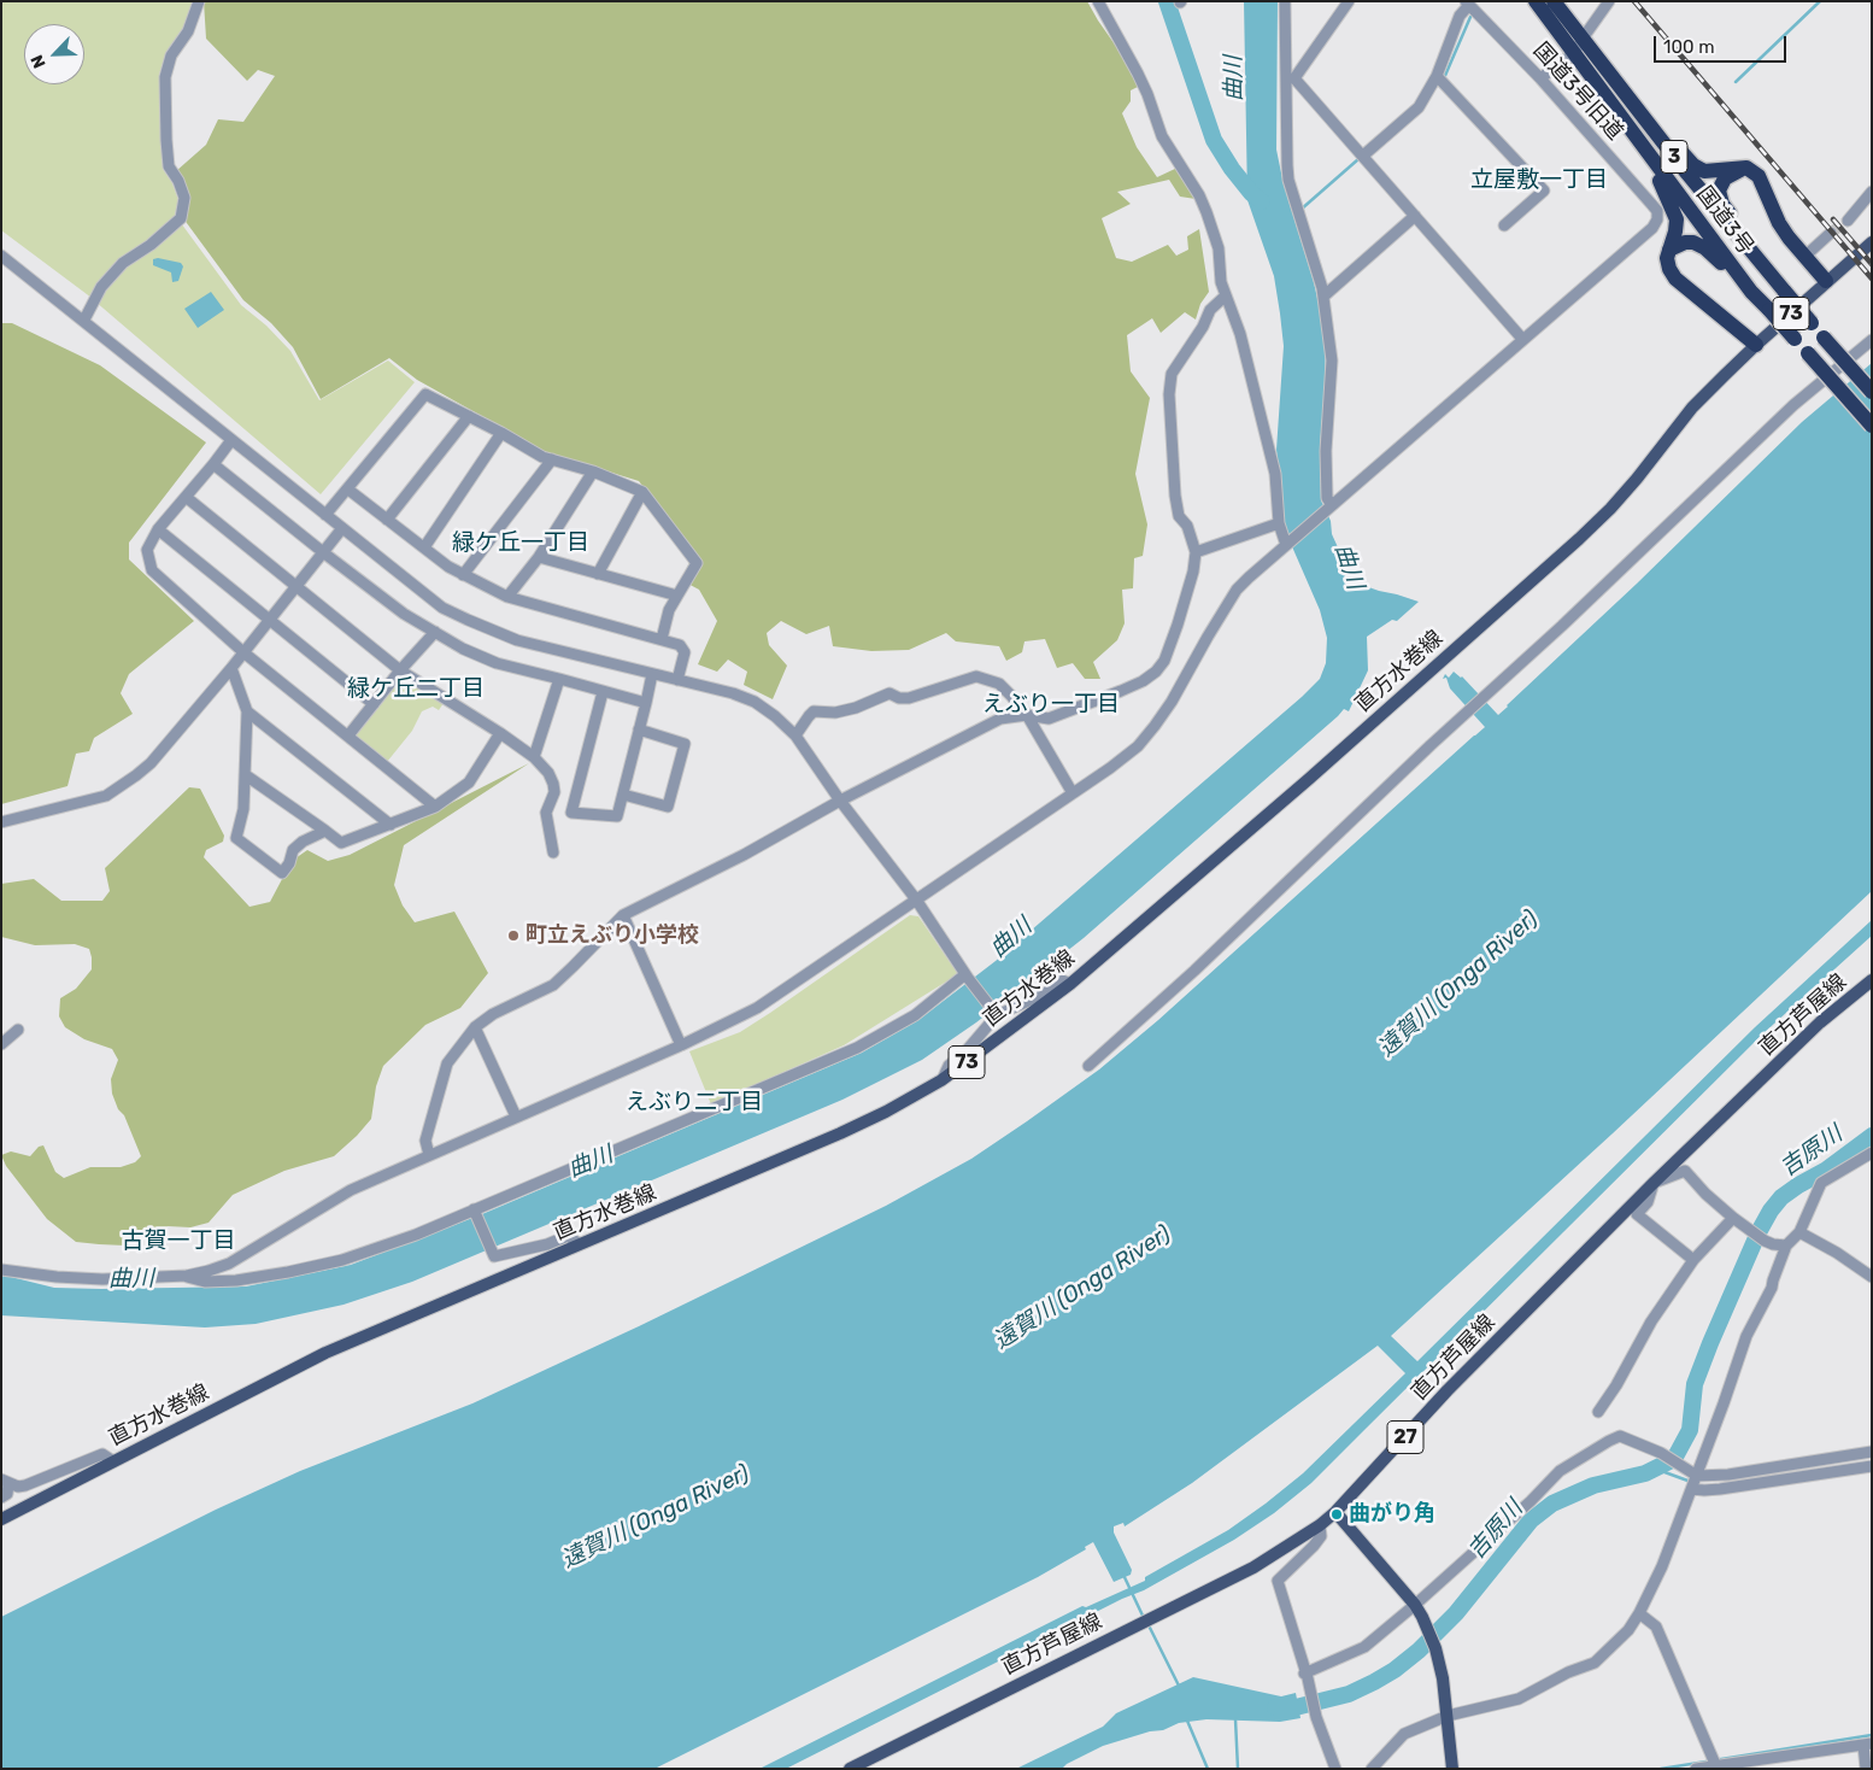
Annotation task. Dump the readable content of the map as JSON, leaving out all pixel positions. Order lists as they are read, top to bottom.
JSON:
{
  "streets": {
    "highway": ["3", "国道3号"],
    "main road": [
      "73",
      "直方水巻線",
      "直方芦屋線",
      "27"
    ],
    "street": ["国道3号旧道"]
  },
  "districts": [
    "立屋敷一丁目",
    "緑ケ丘一丁目",
    "緑ケ丘二丁目",
    "えぶり一丁目",
    "えぶり二丁目",
    "古賀一丁目"
  ],
  "water": ["曲川", "遠賀川 (Onga River)", "吉原川"],
  "places": ["町立えぶり小学校", "曲がり角"],
  "scale_bar": "100 m",
  "north": "bottom left"
}
